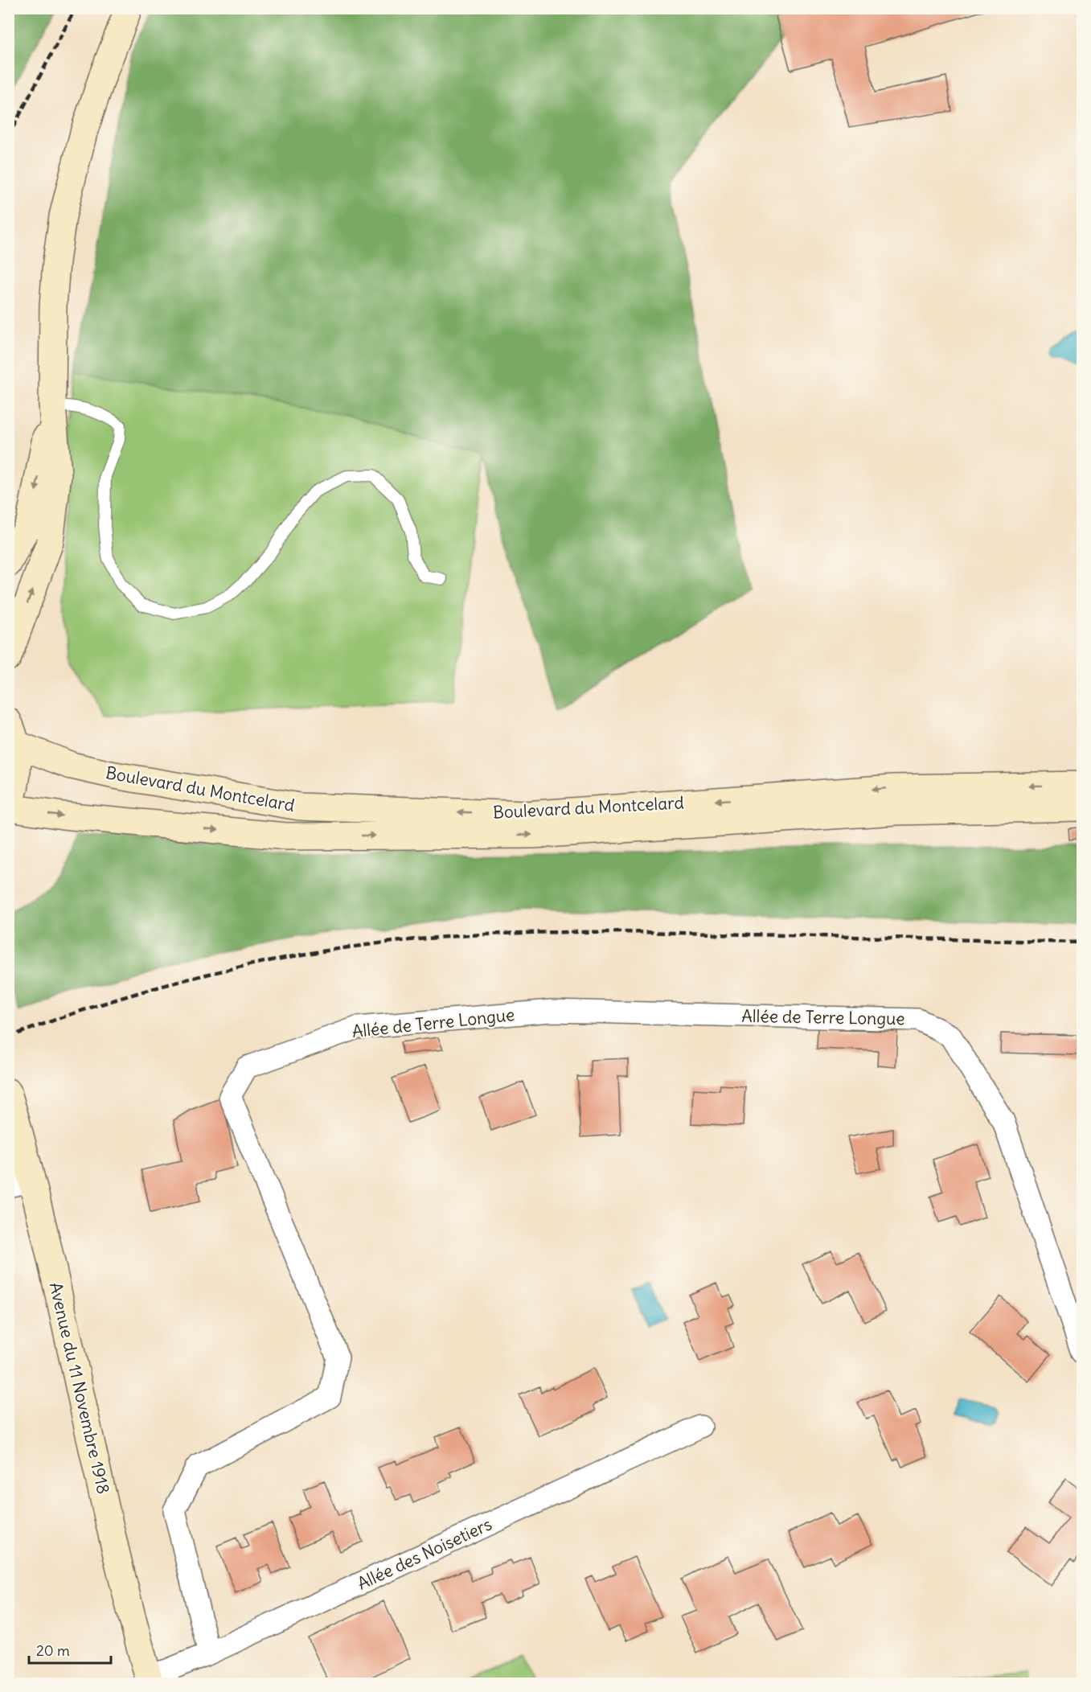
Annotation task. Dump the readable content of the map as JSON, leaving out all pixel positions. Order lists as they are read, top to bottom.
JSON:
{
  "streets": {
    "main road": ["Boulevard du Montcelard", "Avenue du 11 Novembre 1918"],
    "street": ["Allée de Terre Longue", "Allée des Noisetiers"]
  },
  "crossings": [
    ["Allée de Terre Longue", "Allée des Noisetiers"],
    ["Avenue du 11 Novembre 1918", "Allée des Noisetiers"]
  ],
  "scale_bar": "20 m"
}
